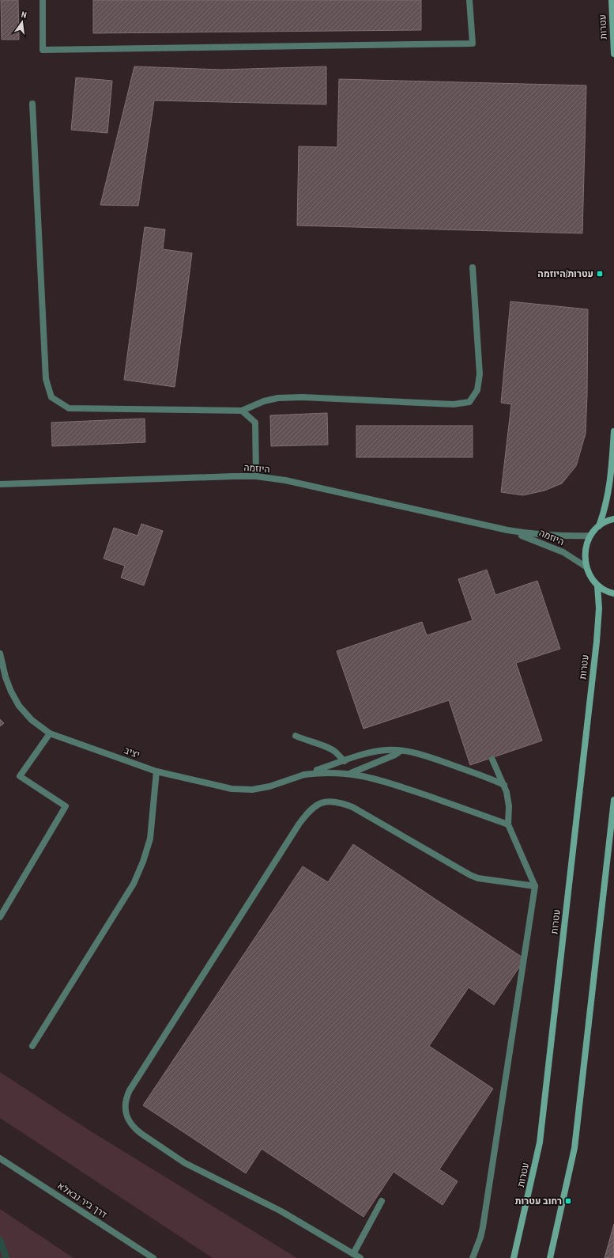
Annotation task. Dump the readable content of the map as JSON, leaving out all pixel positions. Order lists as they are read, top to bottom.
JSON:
{
  "streets": {
    "street": [
      "עטרות",
      "היוזמה",
      "יציב",
      "דרך ביר נבאלא"
    ]
  },
  "places": {
    "transit": ["עטרות/היוזמה", "רחוב עטרות"]
  },
  "north": "top"
}
